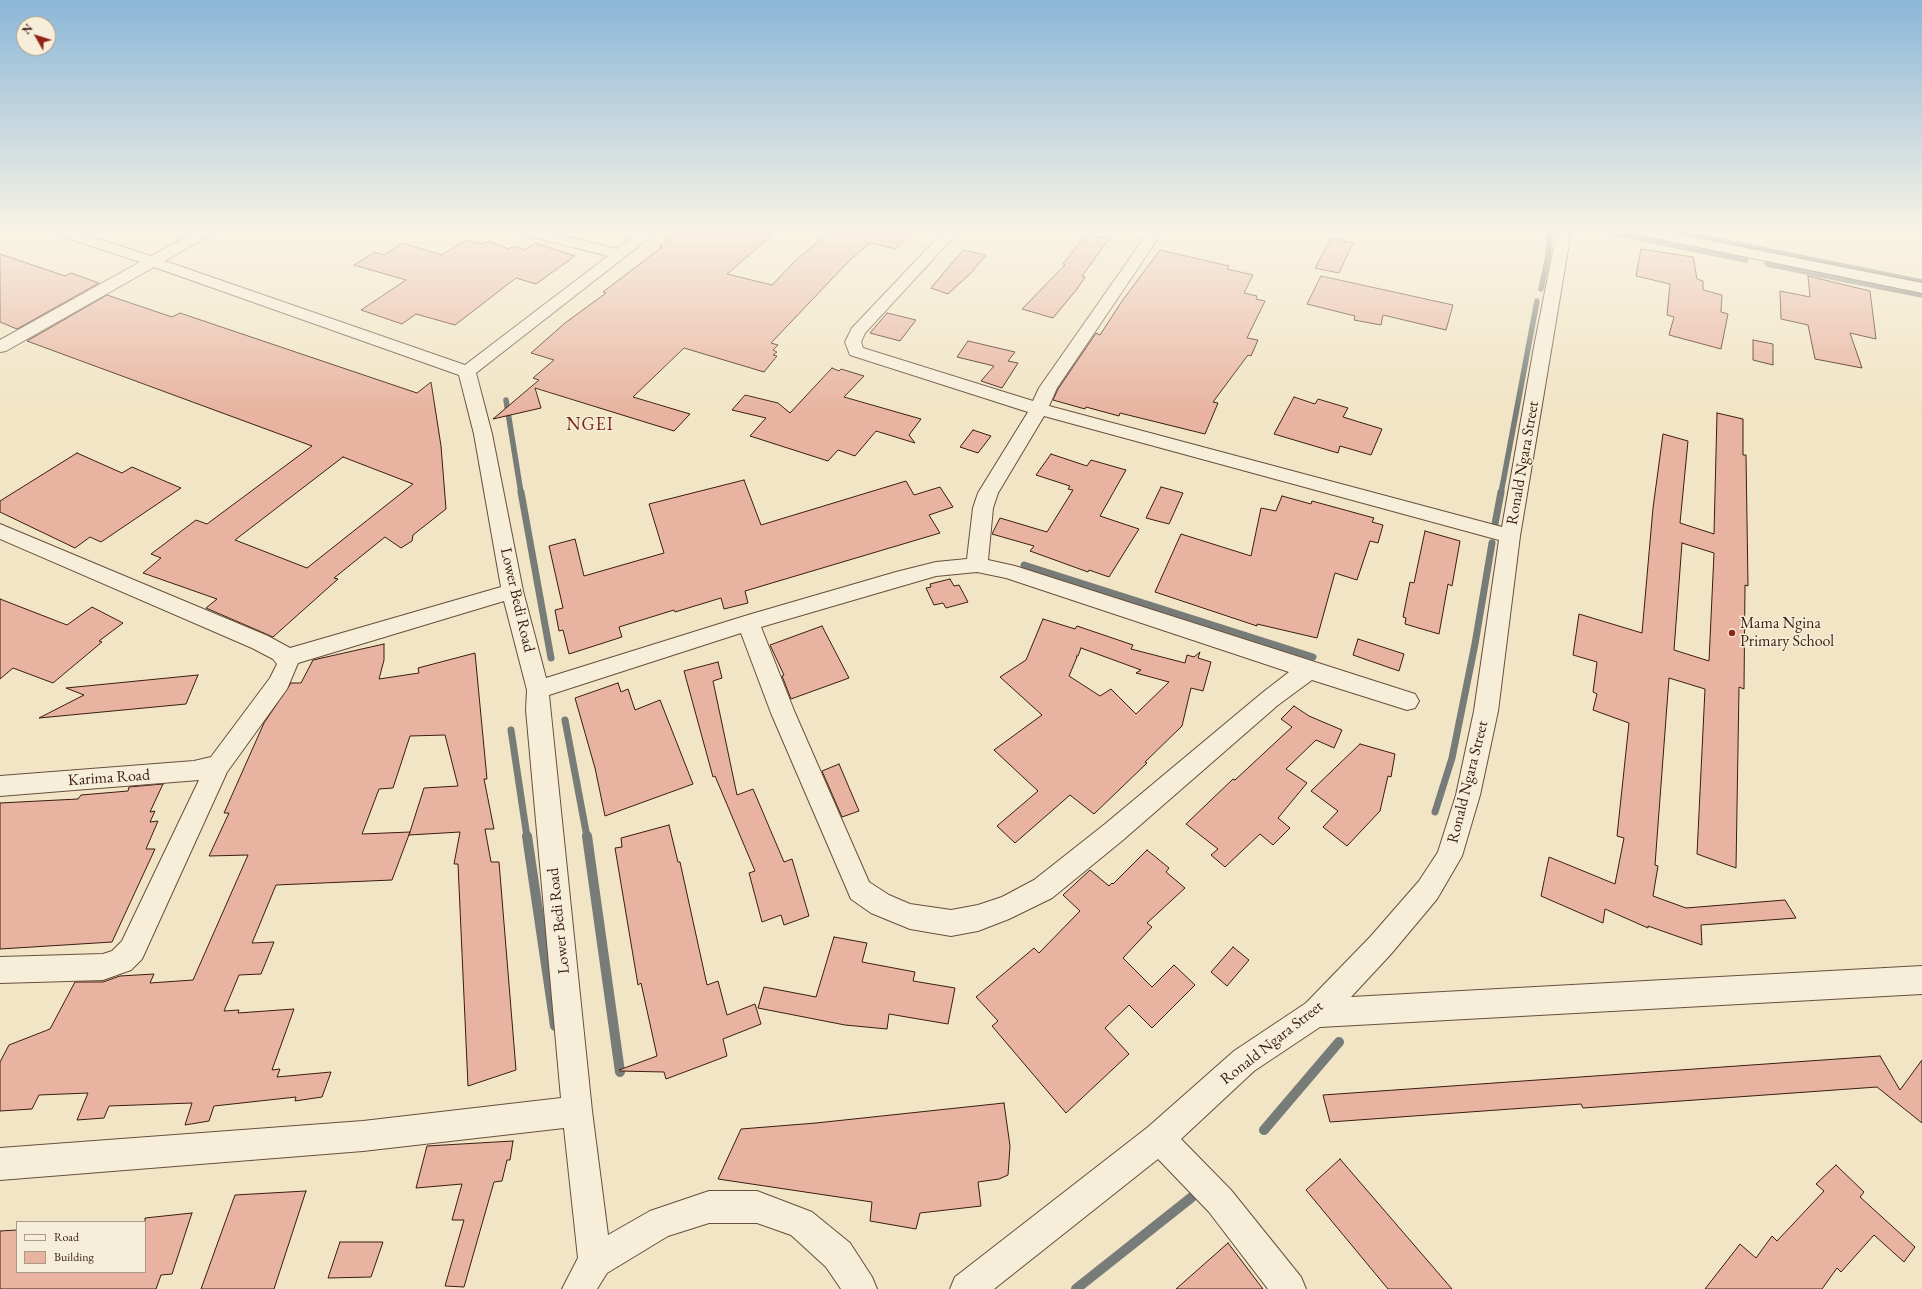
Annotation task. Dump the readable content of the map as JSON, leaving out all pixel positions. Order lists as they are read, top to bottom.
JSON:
{
  "streets": {
    "street": ["Ronald Ngara Street", "Lower Bedi Road", "Karima Road"]
  },
  "districts": ["NGEI"],
  "places": ["Mama Ngina Primary School"],
  "legend": ["Road", "Building"],
  "north": "top left"
}
